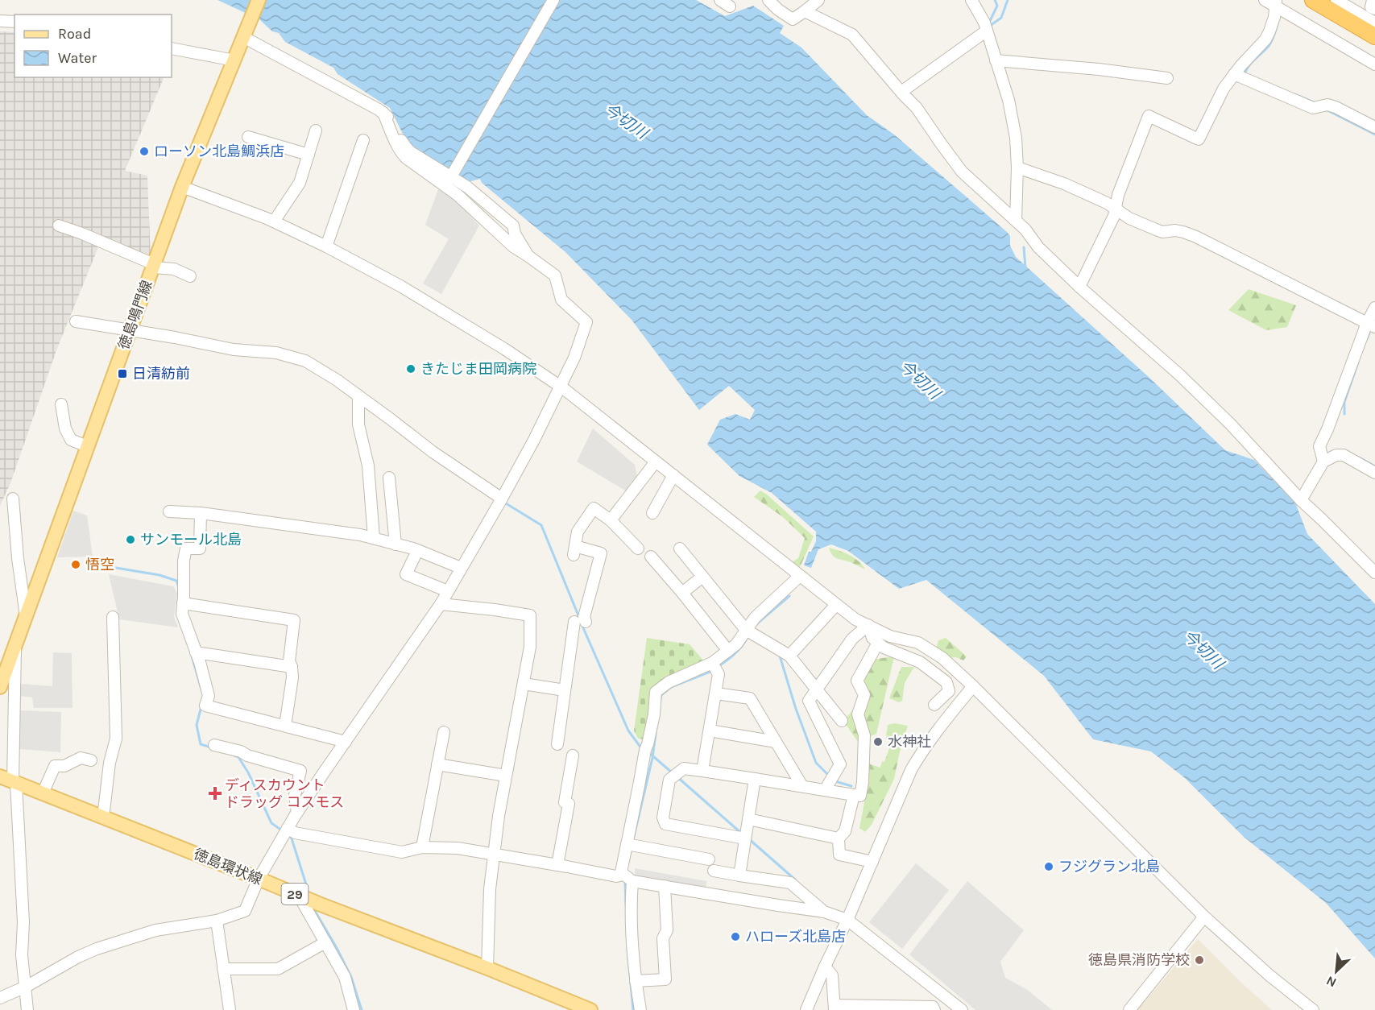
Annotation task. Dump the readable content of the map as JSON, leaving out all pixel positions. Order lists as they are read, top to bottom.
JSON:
{
  "streets": {
    "main road": ["徳島鳴門線", "徳島環状線", "29"]
  },
  "water": ["今切川"],
  "places": {
    "other": [
      "ローソン北島鯛浜店",
      "きたじま田岡病院",
      "サンモール北島",
      "悟空",
      "水神社",
      "フジグラン北島",
      "ハローズ北島店",
      "徳島県消防学校"
    ],
    "transit": ["日清紡前"],
    "health": ["ディスカウント ドラッグ コスモス"]
  },
  "legend": ["Road", "Water"],
  "north": "bottom left"
}
